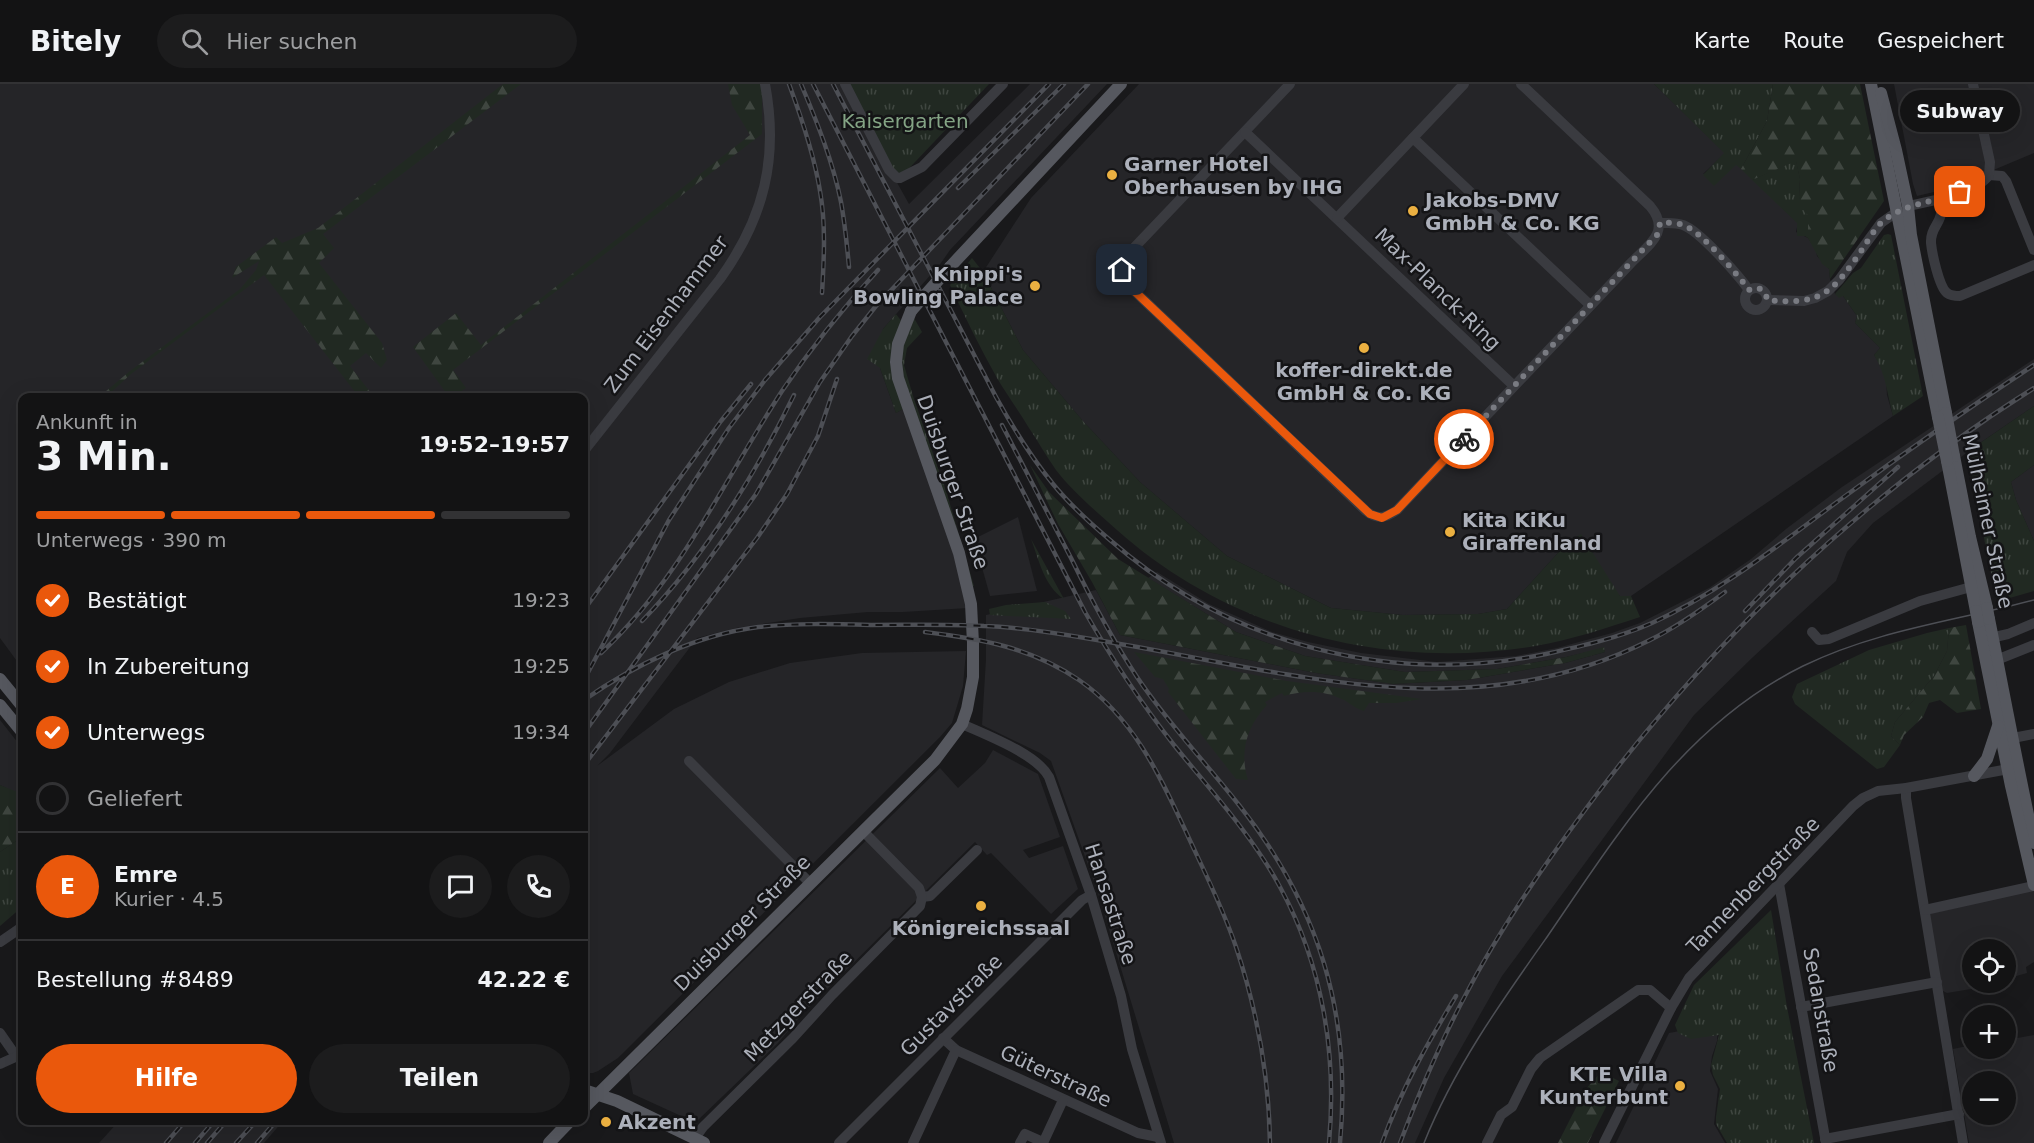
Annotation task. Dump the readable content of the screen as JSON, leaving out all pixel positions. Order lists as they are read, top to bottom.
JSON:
{
  "streets": {
    "main road": ["Duisburger Straße", "Mülheimer Straße"],
    "street": [
      "Max-Planck-Ring",
      "Zum Eisenhammer",
      "Tannenbergstraße",
      "Hansastraße",
      "Gustavstraße",
      "Metzgerstraße",
      "Sedanstraße",
      "Güterstraße"
    ]
  },
  "crossings": [
    ["Duisburger Straße", "Hansastraße"],
    ["Mülheimer Straße", "Tannenbergstraße"],
    ["Tannenbergstraße", "Sedanstraße"],
    ["Hansastraße", "Gustavstraße"],
    ["Hansastraße", "Güterstraße"],
    ["Gustavstraße", "Güterstraße"]
  ],
  "parks": ["Kaisergarten"],
  "places": [
    "Garner Hotel Oberhausen by IHG",
    "Subway",
    "Jakobs-DMV GmbH & Co. KG",
    "Knippi's Bowling Palace",
    "koffer-direkt.de GmbH & Co. KG",
    "Kita KiKu Giraffenland",
    "Königreichssaal",
    "KTE Villa Kunterbunt",
    "Akzent"
  ],
  "page": {
    "header": "Bitely",
    "search": "Hier suchen",
    "nav": ["Karte", "Route", "Gespeichert"],
    "bubble": "Subway",
    "heading": ["3 Min.", "Ankunft in", "19:52–19:57"],
    "panel": [
      "Emre",
      "Kurier · 4.5",
      "Bestellung #8489",
      "42.22 €"
    ],
    "bar": "Unterwegs · 390 m",
    "list": [
      ["Bestätigt", "19:23"],
      ["In Zubereitung", "19:25"],
      ["Unterwegs", "19:34"],
      "Geliefert"
    ],
    "round": "E",
    "map_buttons": ["+", "−"],
    "buttons": ["Hilfe", "Teilen"]
  }
}
